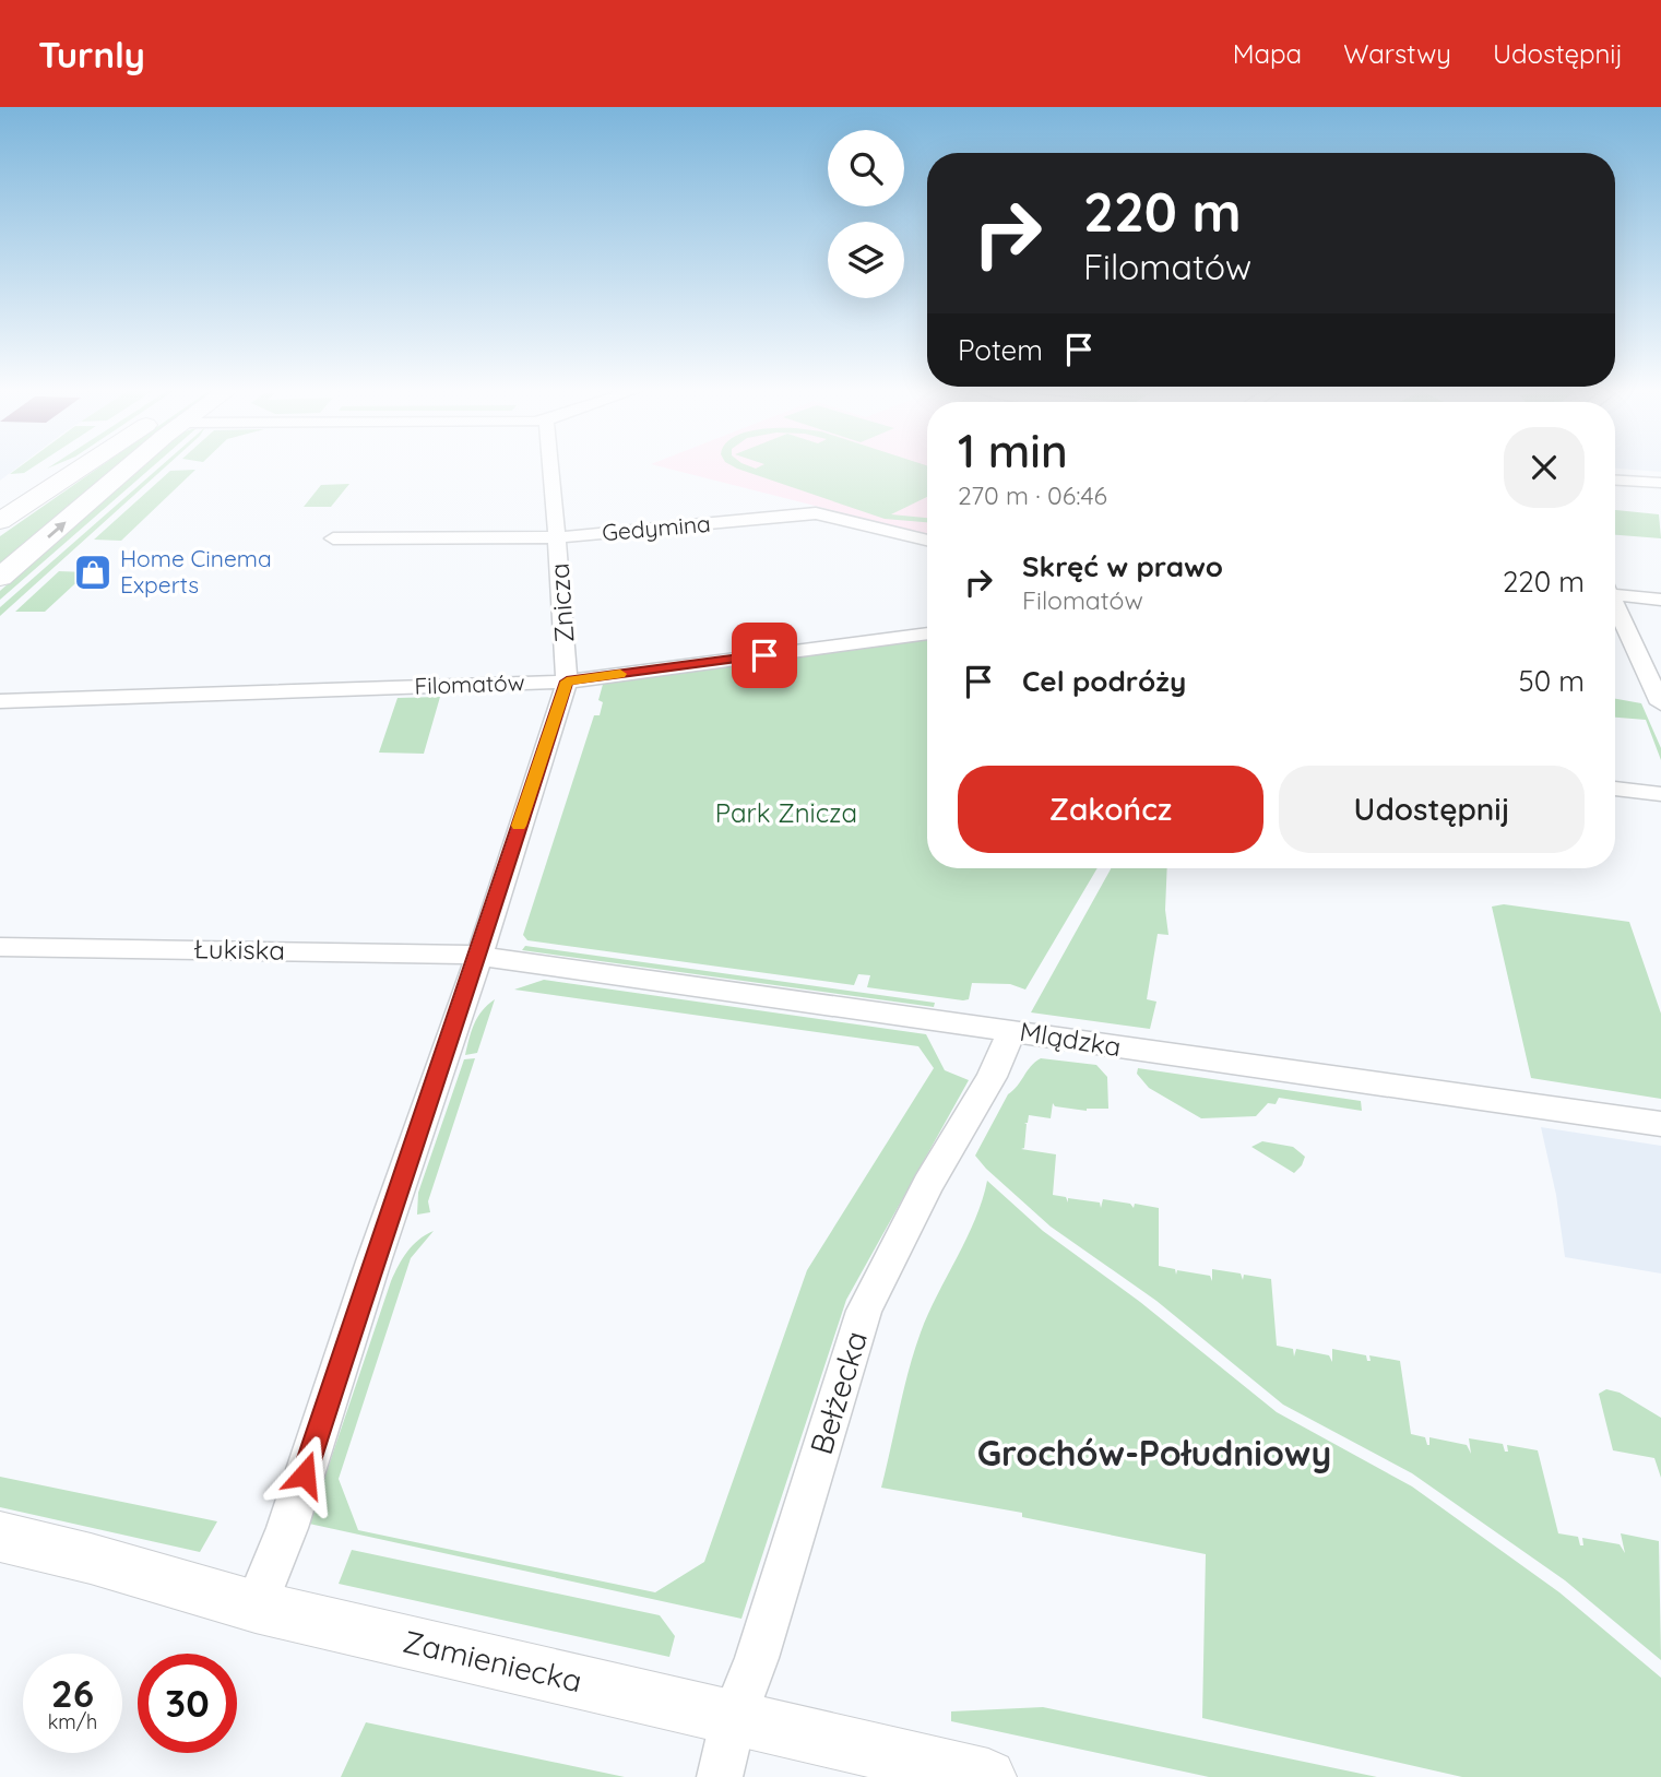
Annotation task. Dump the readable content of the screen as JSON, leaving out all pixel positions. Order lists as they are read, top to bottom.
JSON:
{
  "streets": {
    "street": [
      "Gedymina",
      "Znicza",
      "Filomatów",
      "Łukiska",
      "Mlądzka",
      "Bełżecka",
      "Zamieniecka"
    ]
  },
  "crossings": [
    ["Gedymina", "Znicza"],
    ["Znicza", "Filomatów"],
    ["Znicza", "Łukiska"],
    ["Znicza", "Mlądzka"],
    ["Znicza", "Zamieniecka"],
    ["Łukiska", "Mlądzka"],
    ["Mlądzka", "Bełżecka"],
    ["Bełżecka", "Zamieniecka"]
  ],
  "districts": ["Grochów-Południowy"],
  "parks": ["Park Znicza"],
  "places": {
    "shop": ["Home Cinema Experts"]
  },
  "page": {
    "header": "Turnly",
    "nav": ["Mapa", "Warstwy", "Udostępnij"],
    "turn": ["220 m", "Filomatów"],
    "then": "Potem",
    "heading": ["1 min", "270 m · 06:46"],
    "list": [
      {
        "name": "Skręć w prawo",
        "note": "Filomatów",
        "value": "220 m"
      },
      {
        "name": "Cel podróży",
        "value": "50 m"
      }
    ],
    "buttons": ["Zakończ", "Udostępnij"],
    "speed": "26 km/h",
    "limit": "30"
  }
}
